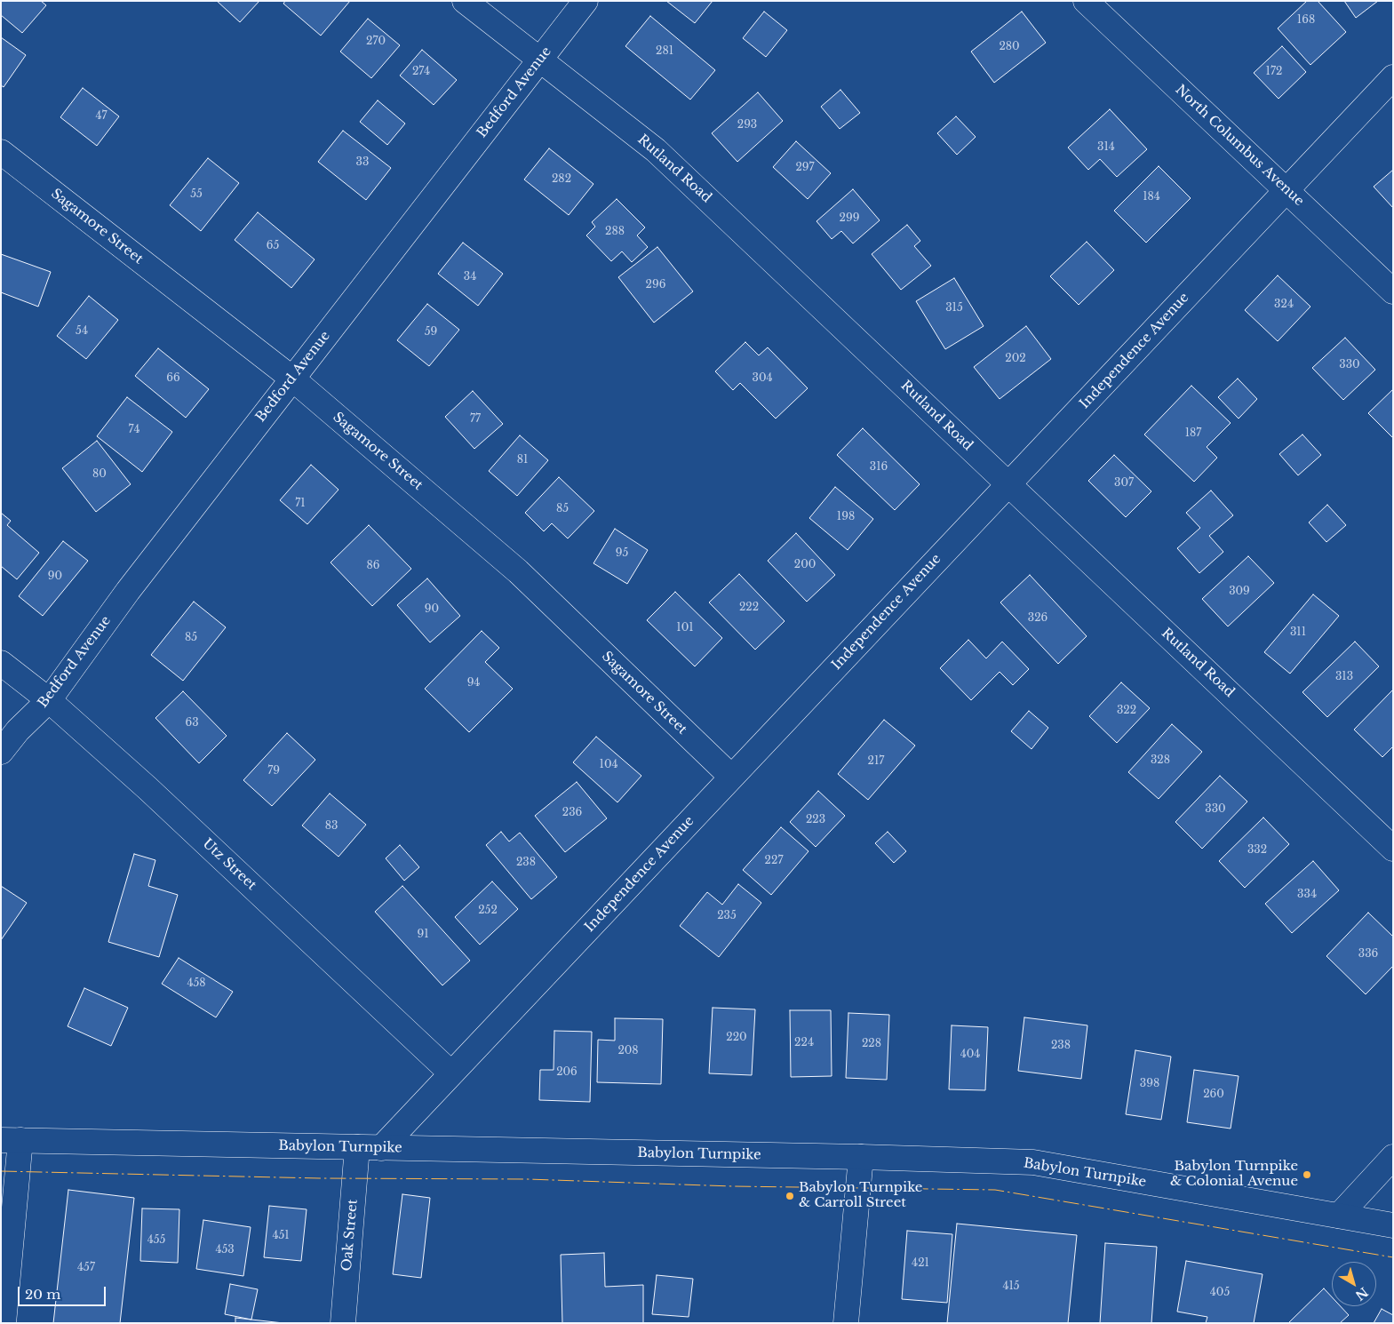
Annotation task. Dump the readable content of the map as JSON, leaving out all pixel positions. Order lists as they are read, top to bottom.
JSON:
{
  "streets": {
    "street": [
      "Bedford Avenue",
      "North Columbus Avenue",
      "Rutland Road",
      "Sagamore Street",
      "Independence Avenue",
      "Utz Street",
      "Babylon Turnpike",
      "Oak Street"
    ]
  },
  "crossings": [
    ["Bedford Avenue", "Rutland Road"],
    ["Bedford Avenue", "Sagamore Street"],
    ["Bedford Avenue", "Utz Street"],
    ["North Columbus Avenue", "Independence Avenue"],
    ["Rutland Road", "Independence Avenue"],
    ["Sagamore Street", "Independence Avenue"],
    ["Independence Avenue", "Utz Street"],
    ["Independence Avenue", "Babylon Turnpike"],
    ["Babylon Turnpike", "Oak Street"]
  ],
  "places": ["Babylon Turnpike & Colonial Avenue", "Babylon Turnpike & Carroll Street"],
  "house_numbers": [
    "168",
    "270",
    "280",
    "281",
    "274",
    "172",
    "47",
    "293",
    "314",
    "33",
    "297",
    "282",
    "55",
    "184",
    "299",
    "288",
    "65",
    "34",
    "296",
    "324",
    "315",
    "54",
    "59",
    "202",
    "330",
    "66",
    "304",
    "77",
    "74",
    "187",
    "81",
    "316",
    "80",
    "307",
    "71",
    "85",
    "198",
    "95",
    "200",
    "86",
    "90",
    "309",
    "222",
    "90",
    "326",
    "101",
    "311",
    "85",
    "313",
    "94",
    "322",
    "63",
    "328",
    "217",
    "104",
    "79",
    "330",
    "236",
    "223",
    "83",
    "332",
    "227",
    "238",
    "334",
    "252",
    "235",
    "91",
    "336",
    "458",
    "220",
    "224",
    "228",
    "238",
    "208",
    "404",
    "206",
    "398",
    "260",
    "451",
    "455",
    "453",
    "421",
    "457",
    "415",
    "405"
  ],
  "scale_bar": "20 m",
  "north": "bottom right"
}
